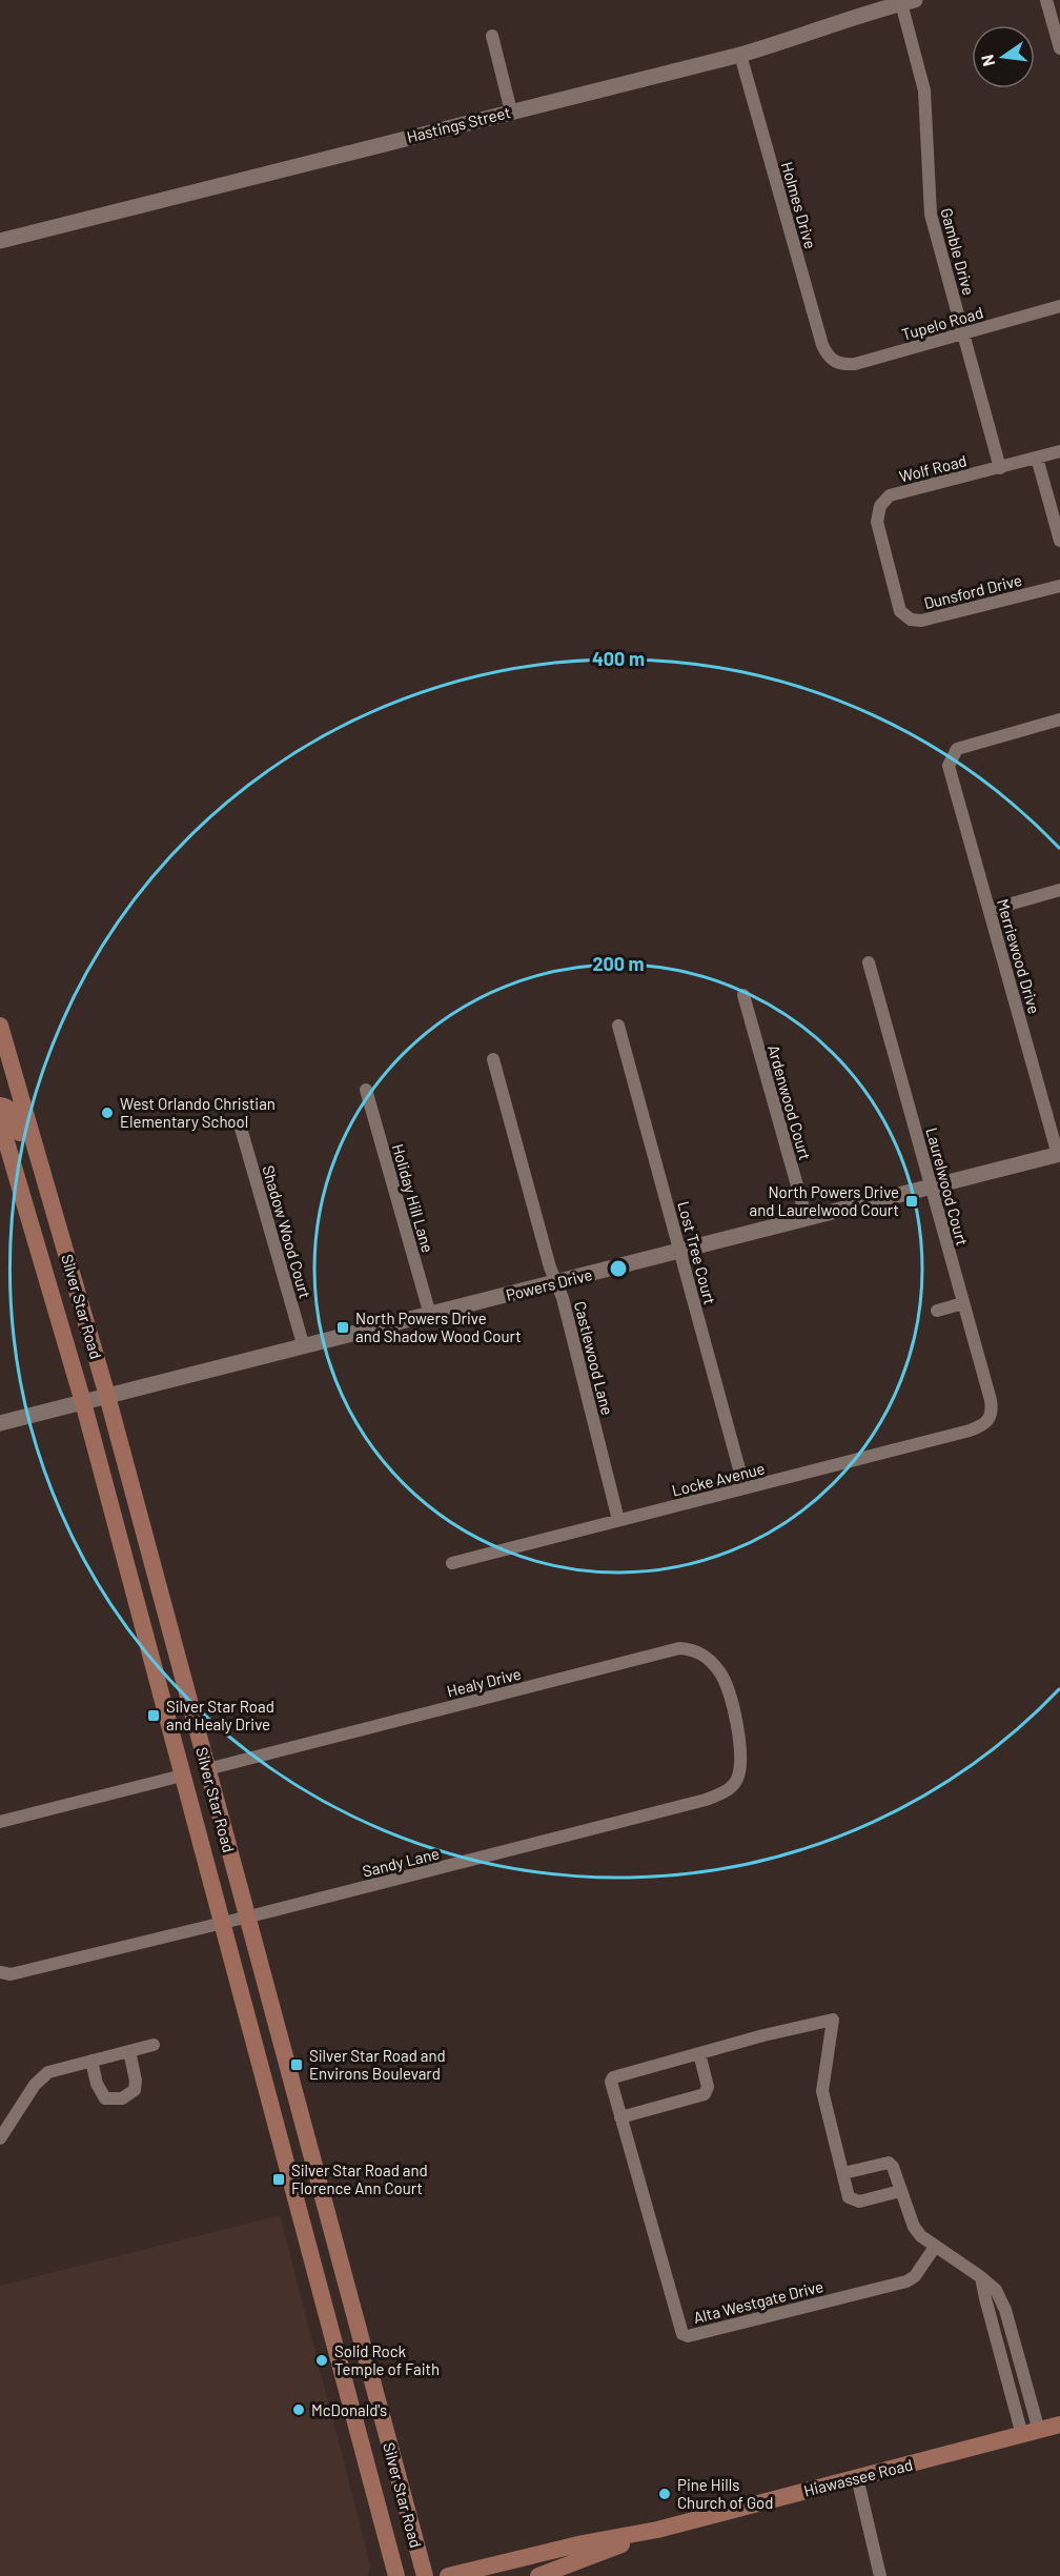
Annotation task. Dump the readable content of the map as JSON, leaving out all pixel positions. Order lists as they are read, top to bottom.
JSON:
{
  "streets": {
    "main road": ["Silver Star Road", "Hiawassee Road"],
    "street": [
      "Hastings Street",
      "Holmes Drive",
      "Gamble Drive",
      "Tupelo Road",
      "Wolf Road",
      "Dunsford Drive",
      "Merriewood Drive",
      "Ardenwood Court",
      "Laurelwood Court",
      "Holiday Hill Lane",
      "Shadow Wood Court",
      "Lost Tree Court",
      "Powers Drive",
      "Castlewood Lane",
      "Locke Avenue",
      "Healy Drive",
      "Sandy Lane",
      "Alta Westgate Drive"
    ]
  },
  "crossings": [
    ["Hastings Street", "Holmes Drive"],
    ["Hastings Street", "Gamble Drive"],
    ["Holmes Drive", "Tupelo Road"],
    ["Gamble Drive", "Tupelo Road"],
    ["Gamble Drive", "Wolf Road"],
    ["Wolf Road", "Dunsford Drive"],
    ["Merriewood Drive", "Powers Drive"],
    ["Ardenwood Court", "Powers Drive"],
    ["Laurelwood Court", "Powers Drive"],
    ["Laurelwood Court", "Locke Avenue"],
    ["Holiday Hill Lane", "Powers Drive"],
    ["Shadow Wood Court", "Powers Drive"],
    ["Lost Tree Court", "Powers Drive"],
    ["Lost Tree Court", "Locke Avenue"],
    ["Powers Drive", "Silver Star Road"],
    ["Powers Drive", "Castlewood Lane"],
    ["Silver Star Road", "Healy Drive"],
    ["Silver Star Road", "Sandy Lane"],
    ["Castlewood Lane", "Locke Avenue"],
    ["Healy Drive", "Sandy Lane"]
  ],
  "places": {
    "other": [
      "West Orlando Christian Elementary School",
      "Solid Rock Temple of Faith",
      "McDonald's",
      "Pine Hills Church of God"
    ],
    "transit": [
      "North Powers Drive and Laurelwood Court",
      "North Powers Drive and Shadow Wood Court",
      "Silver Star Road and Healy Drive",
      "Silver Star Road and Environs Boulevard",
      "Silver Star Road and Florence Ann Court"
    ]
  },
  "north": "left",
  "rings": ["400 m", "200 m"]
}
